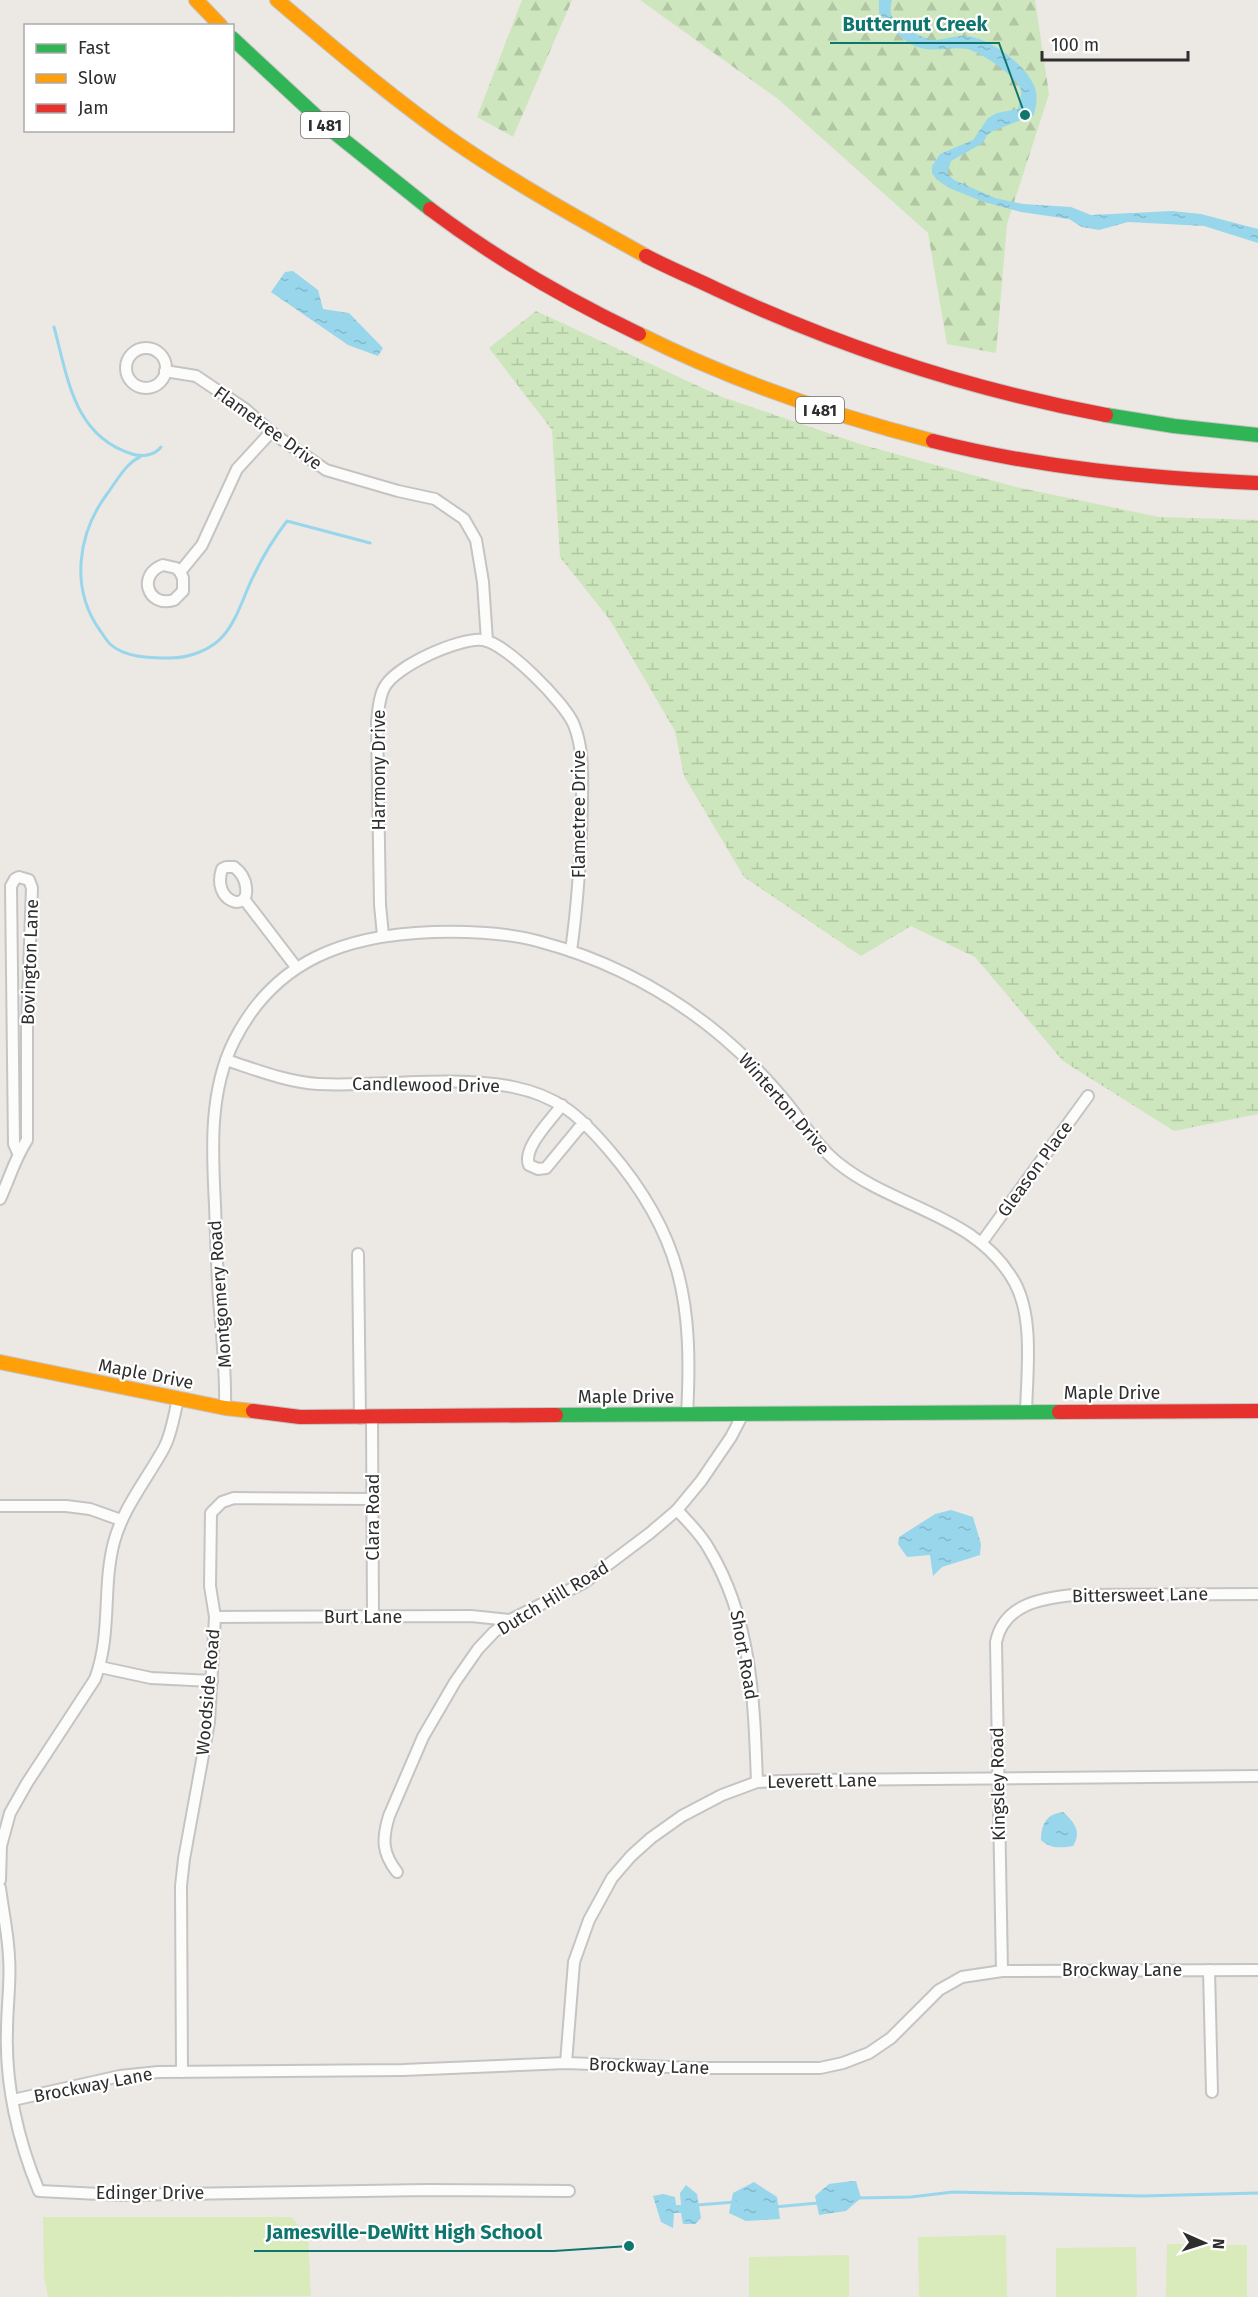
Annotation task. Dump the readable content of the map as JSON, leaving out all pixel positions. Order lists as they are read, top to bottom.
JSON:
{
  "streets": {
    "main road": ["I 481", "Maple Drive"],
    "street": [
      "Flametree Drive",
      "Harmony Drive",
      "Bovington Lane",
      "Candlewood Drive",
      "Winterton Drive",
      "Gleason Place",
      "Montgomery Road",
      "Clara Road",
      "Bittersweet Lane",
      "Dutch Hill Road",
      "Burt Lane",
      "Short Road",
      "Woodside Road",
      "Leverett Lane",
      "Kingsley Road",
      "Brockway Lane",
      "Edinger Drive"
    ]
  },
  "crossings": [
    ["Flametree Drive", "Harmony Drive"],
    ["Flametree Drive", "Winterton Drive"],
    ["Harmony Drive", "Winterton Drive"],
    ["Candlewood Drive", "Winterton Drive"],
    ["Candlewood Drive", "Maple Drive"],
    ["Winterton Drive", "Gleason Place"],
    ["Winterton Drive", "Montgomery Road"],
    ["Winterton Drive", "Maple Drive"],
    ["Montgomery Road", "Maple Drive"],
    ["Maple Drive", "Clara Road"],
    ["Maple Drive", "Dutch Hill Road"],
    ["Clara Road", "Burt Lane"],
    ["Clara Road", "Woodside Road"],
    ["Bittersweet Lane", "Kingsley Road"],
    ["Dutch Hill Road", "Burt Lane"],
    ["Dutch Hill Road", "Short Road"],
    ["Burt Lane", "Woodside Road"],
    ["Short Road", "Leverett Lane"],
    ["Woodside Road", "Brockway Lane"],
    ["Leverett Lane", "Kingsley Road"],
    ["Leverett Lane", "Brockway Lane"],
    ["Kingsley Road", "Brockway Lane"],
    ["Brockway Lane", "Edinger Drive"]
  ],
  "places": ["Butternut Creek", "Jamesville-DeWitt High School"],
  "legend": ["Fast", "Slow", "Jam"],
  "scale_bar": "100 m",
  "north": "right"
}
